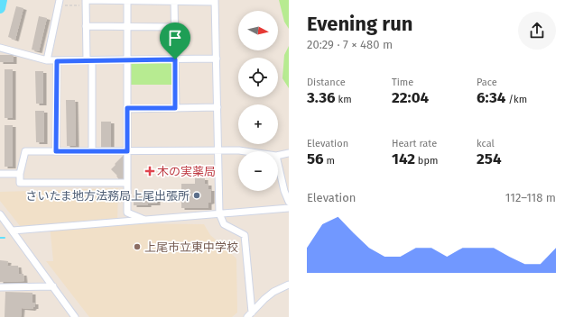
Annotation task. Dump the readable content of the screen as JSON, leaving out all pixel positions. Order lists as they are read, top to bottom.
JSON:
{
  "places": {
    "health": ["木の実薬局"],
    "other": ["さいたま地方法務局上尾出張所", "上尾市立東中学校"]
  },
  "north": "right",
  "page": {
    "heading": ["Evening run", "20:29 · 7 × 480 m"],
    "map_buttons": ["+", "−"],
    "stats": [
      ["Distance", "3.36 km"],
      ["Time", "22:04"],
      ["Pace", "6:34 /km"],
      ["Elevation", "56 m"],
      ["Heart rate", "142 bpm"],
      ["kcal", "254"]
    ],
    "chart": ["Elevation", "112–118 m"]
  }
}
